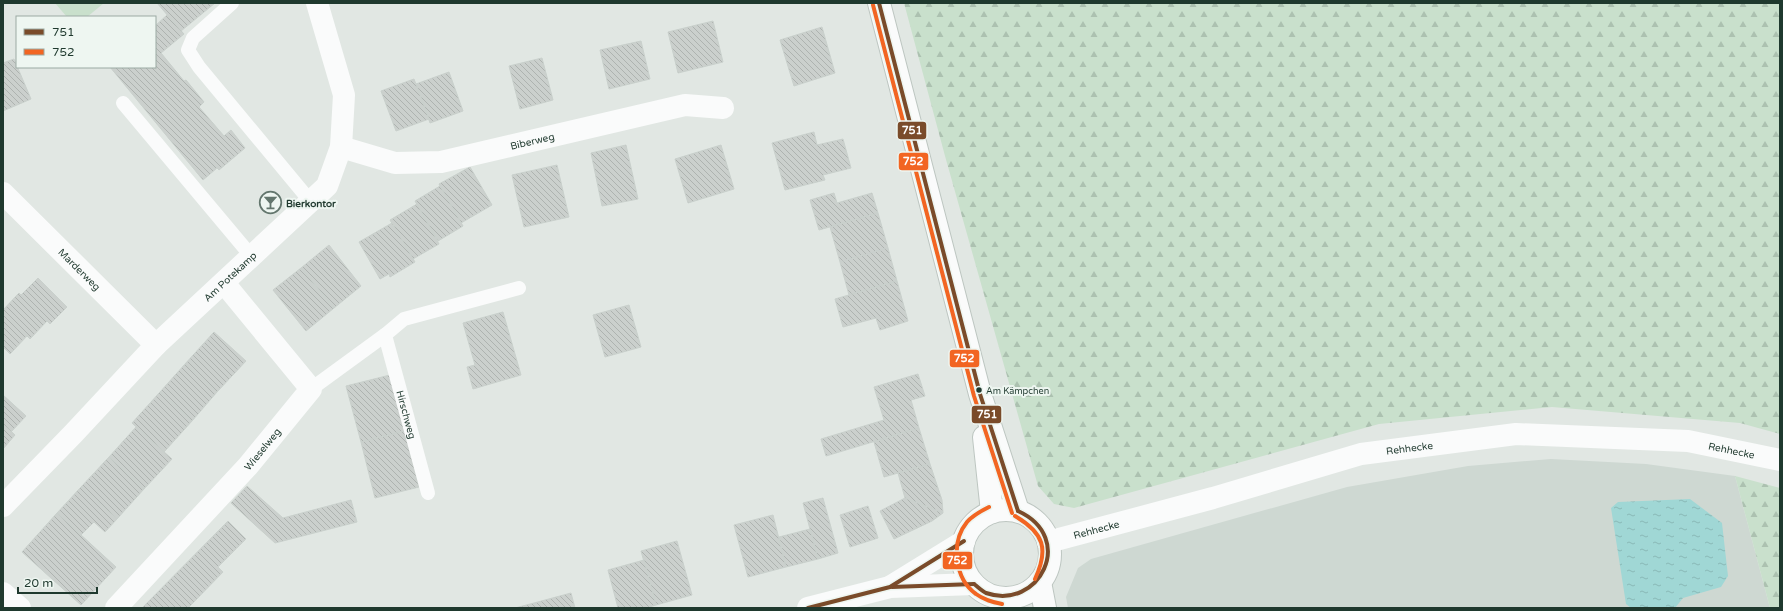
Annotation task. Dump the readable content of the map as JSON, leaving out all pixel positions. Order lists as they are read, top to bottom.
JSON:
{
  "streets": {
    "street": [
      "Biberweg",
      "Marderweg",
      "Am Potekamp",
      "Rehhecke",
      "Wieselweg"
    ],
    "lane": ["Hirschweg"]
  },
  "crossings": [
    ["Biberweg", "Am Potekamp"],
    ["Marderweg", "Am Potekamp"]
  ],
  "places": {
    "bar": ["Bierkontor"],
    "other": ["Am Kämpchen"]
  },
  "lines": ["transit line 751", "transit line 752"],
  "legend": ["751", "752"],
  "scale_bar": "20 m"
}
